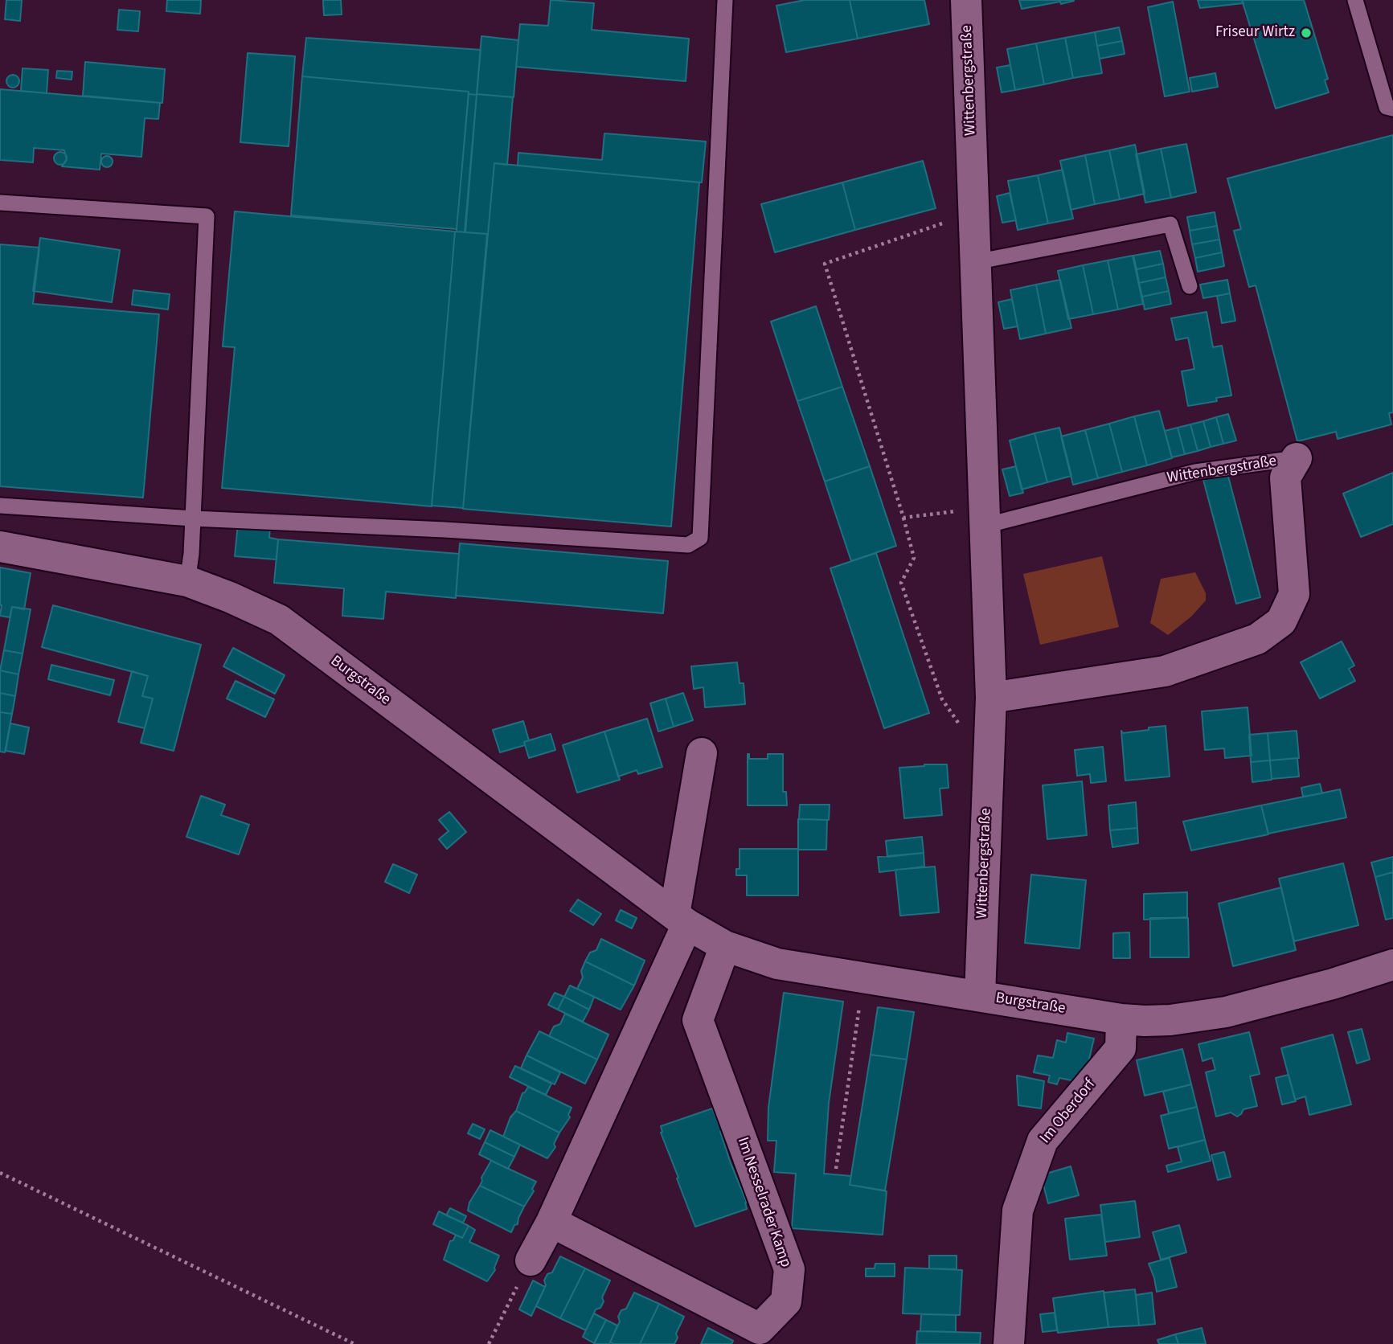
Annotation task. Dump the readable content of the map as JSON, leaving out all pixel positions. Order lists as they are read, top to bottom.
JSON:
{
  "streets": {
    "street": [
      "Wittenbergstraße",
      "Burgstraße",
      "Im Oberdorf",
      "Im Nesselrader Kamp"
    ]
  },
  "crossings": [
    ["Wittenbergstraße", "Burgstraße"],
    ["Burgstraße", "Im Oberdorf"],
    ["Burgstraße", "Im Nesselrader Kamp"]
  ],
  "places": ["Friseur Wirtz"]
}
